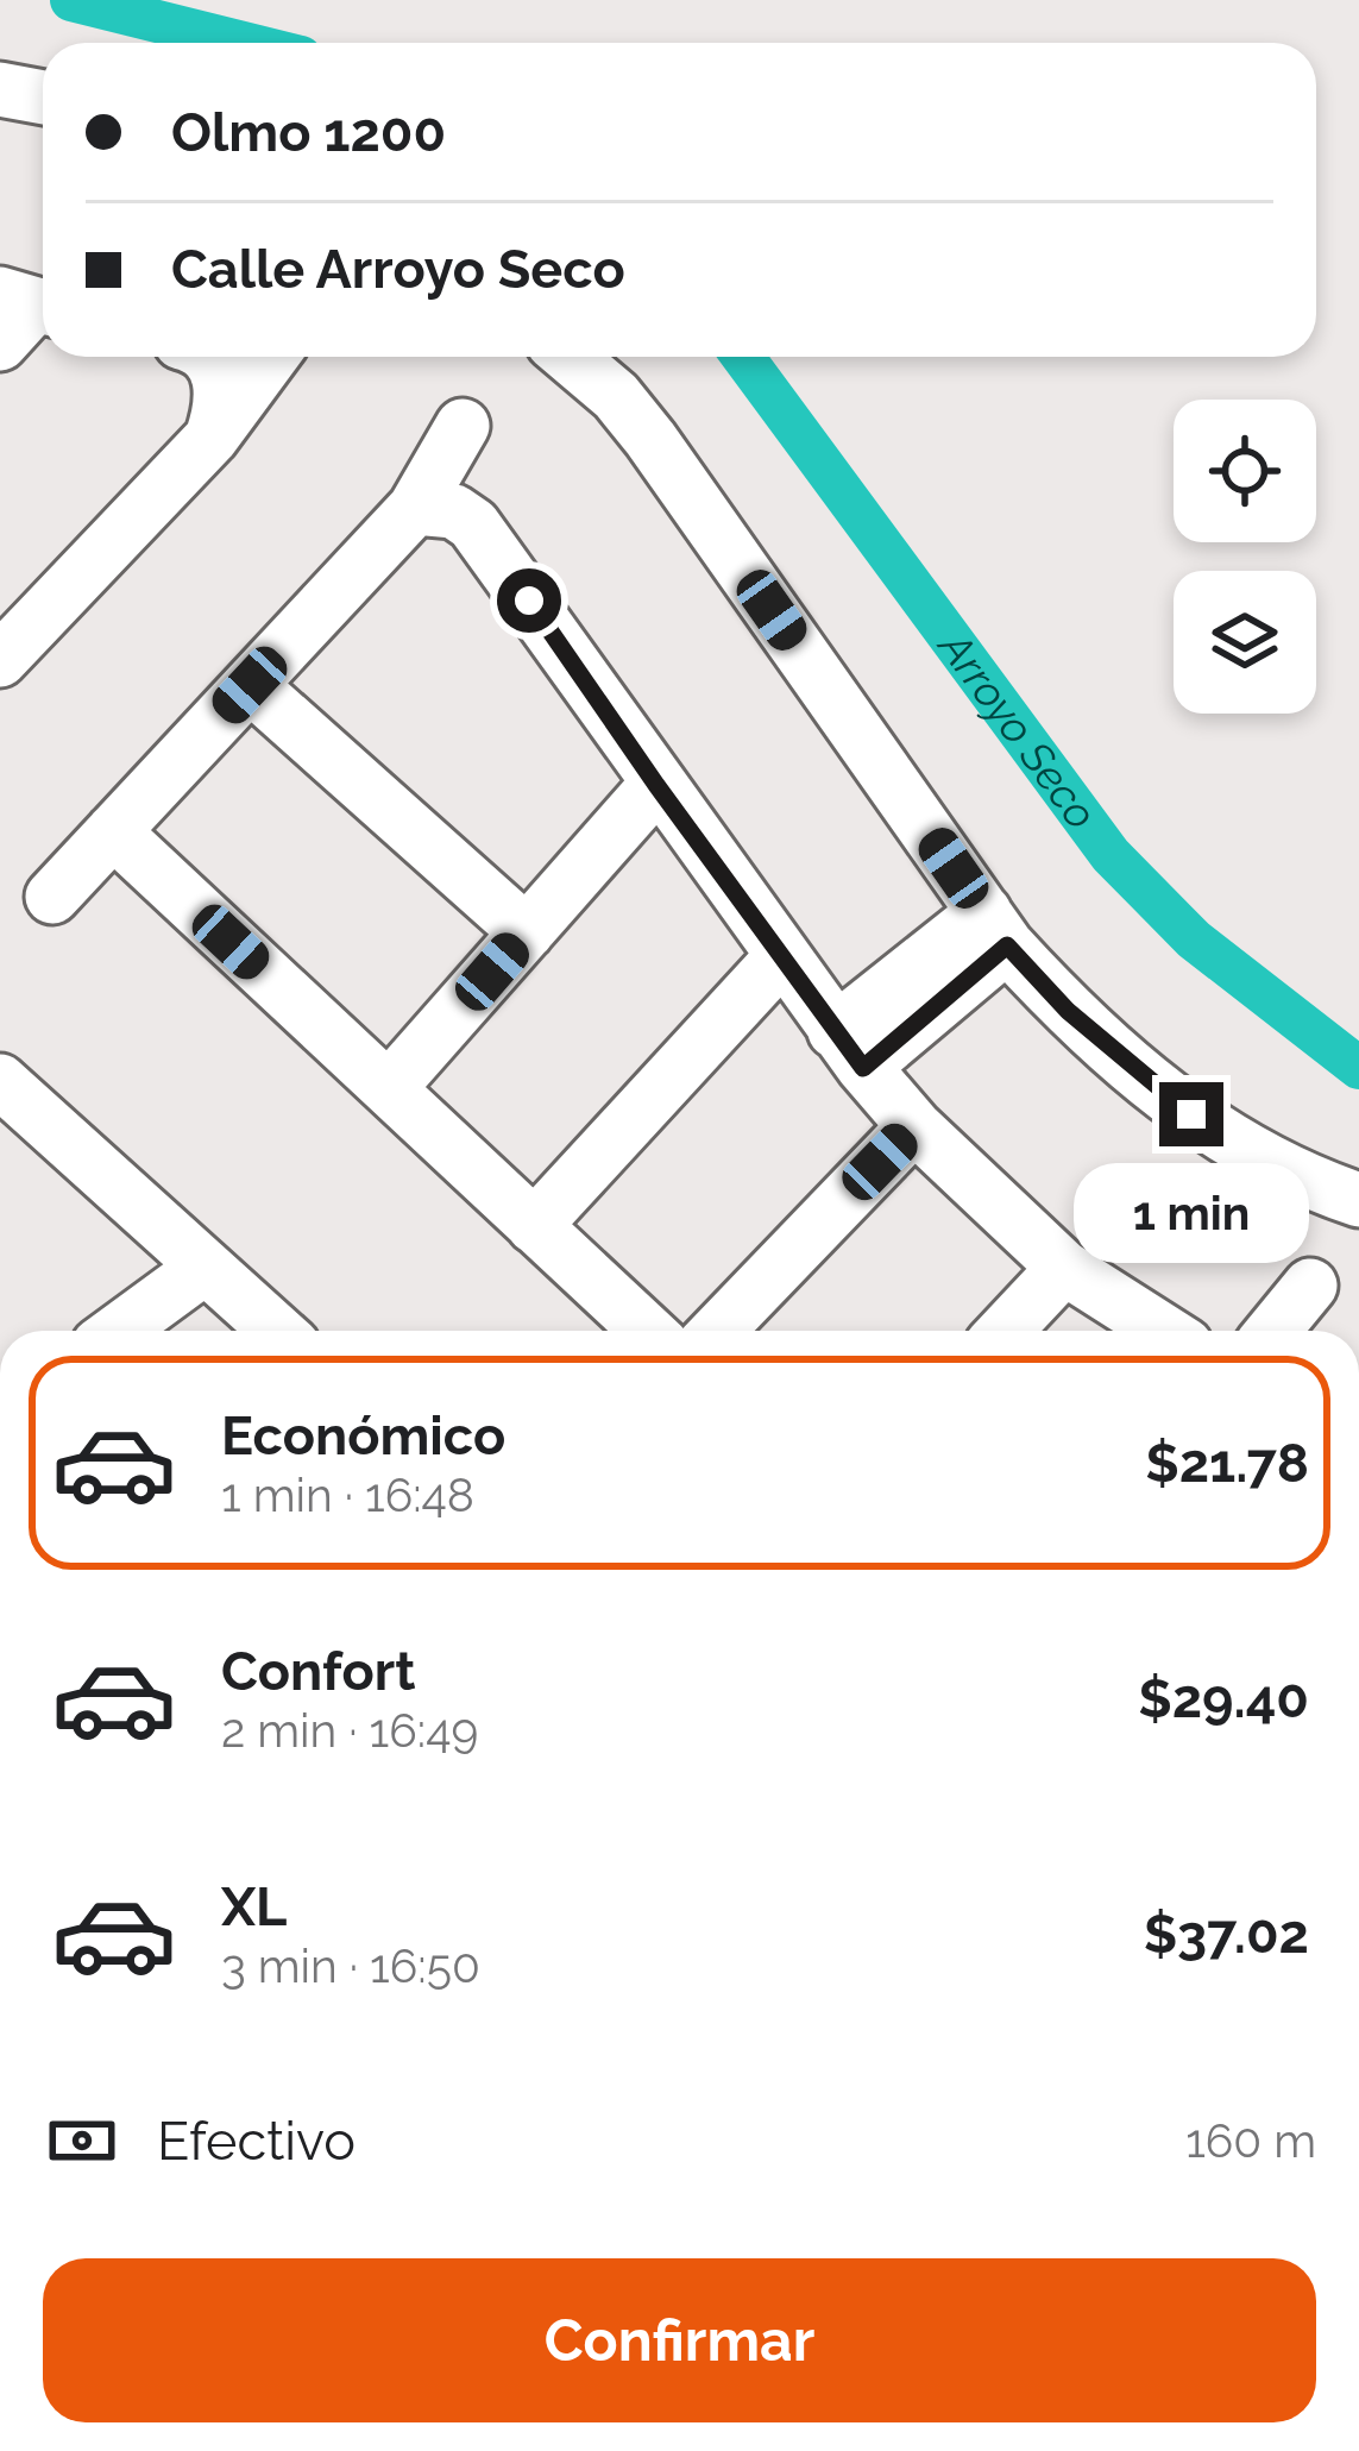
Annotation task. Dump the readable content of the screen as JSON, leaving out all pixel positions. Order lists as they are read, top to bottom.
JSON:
{
  "water": ["Arroyo Seco"],
  "page": {
    "banner": ["Olmo 1200", "Calle Arroyo Seco"],
    "bubble": "1 min",
    "list": [
      {
        "name": "Económico",
        "note": "1 min · 16:48",
        "value": "$21.78"
      },
      {
        "name": "Confort",
        "note": "2 min · 16:49",
        "value": "$29.40"
      },
      {
        "name": "XL",
        "note": "3 min · 16:50",
        "value": "$37.02"
      }
    ],
    "pay": ["Efectivo", "160 m"],
    "buttons": "Confirmar"
  }
}
